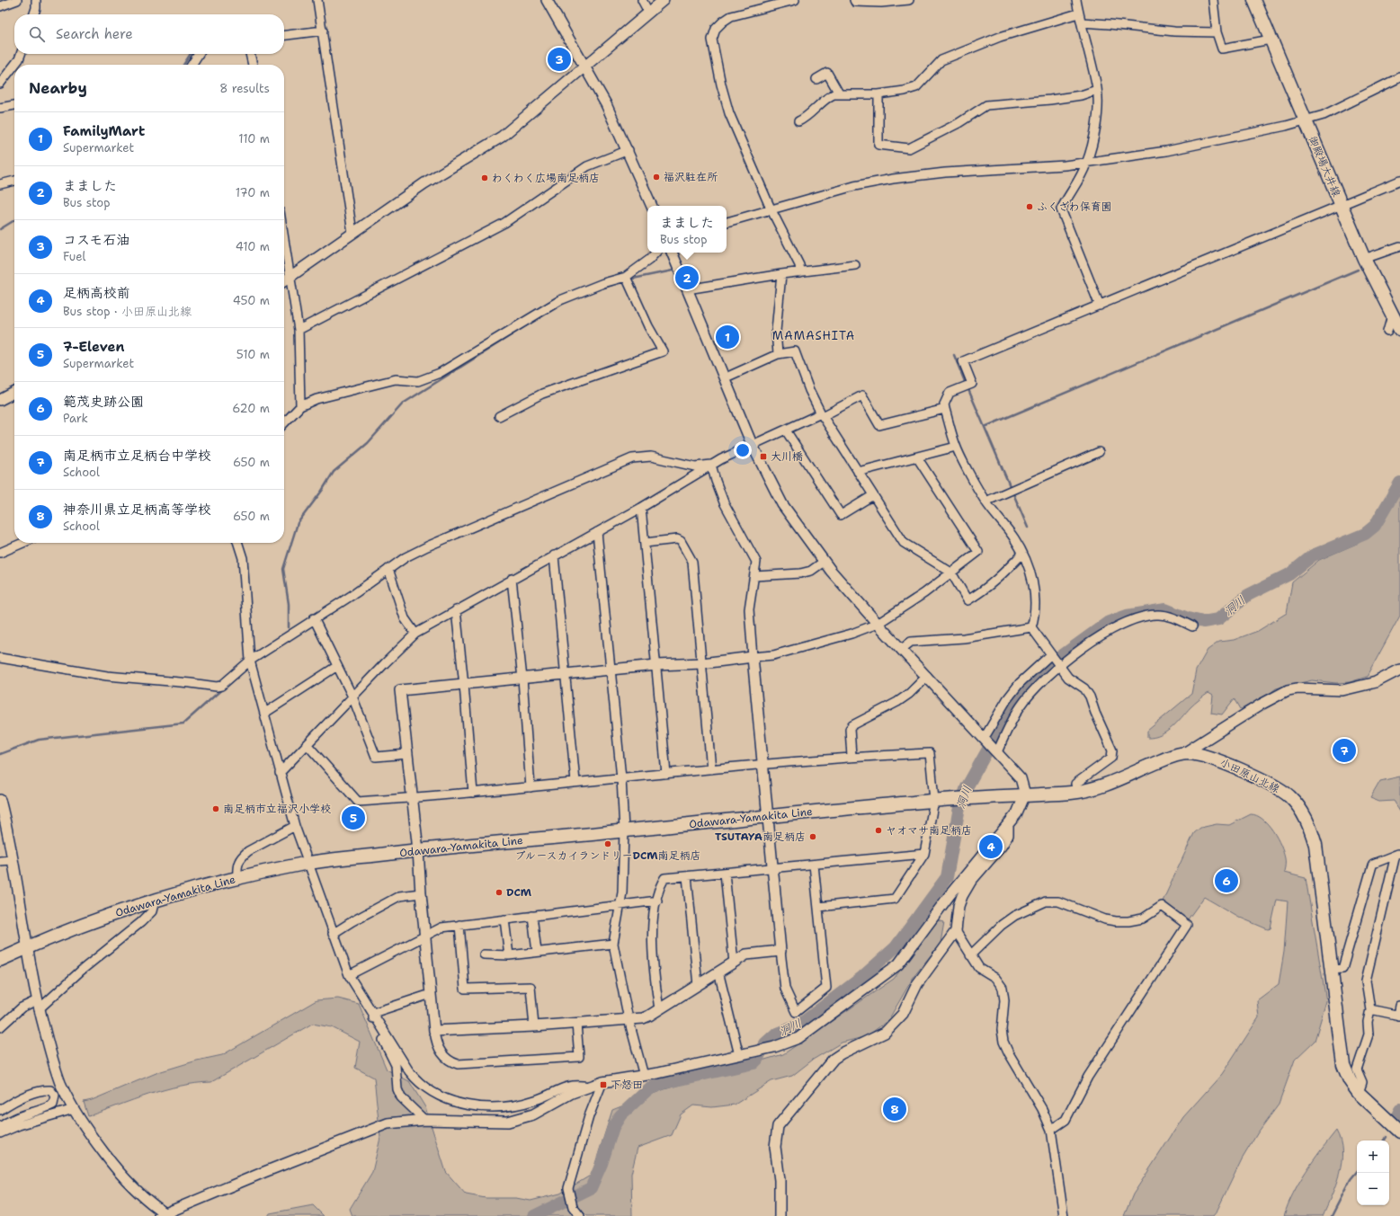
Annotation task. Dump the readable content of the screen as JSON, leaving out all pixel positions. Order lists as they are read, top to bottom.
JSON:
{
  "streets": {
    "main road": ["御殿場大井線", "小田原山北線", "Odawara-Yamakita Line"]
  },
  "crossings": [
    ["小田原山北線", "Odawara-Yamakita Line"]
  ],
  "districts": ["MAMASHITA"],
  "water": ["洞川"],
  "places": {
    "other": [
      "福沢駐在所",
      "わくわく広場南足柄店",
      "ふくざわ保育園",
      "南足柄市立福沢小学校",
      "ヤオマサ南足柄店",
      "TSUTAYA南足柄店",
      "ブルースカイランドリーDCM南足柄店",
      "DCM"
    ],
    "transit": ["大川橋", "下怒田"]
  },
  "page": {
    "search": "Search here",
    "pins": [
      "3",
      "2",
      "1",
      "7",
      "5",
      "4",
      "6",
      "8"
    ],
    "heading": ["Nearby", "8 results"],
    "list": [
      {
        "mark": "1",
        "name": "FamilyMart",
        "note": "Supermarket",
        "value": "110 m"
      },
      {
        "mark": "2",
        "name": "まました",
        "note": "Bus stop",
        "value": "170 m"
      },
      {
        "mark": "3",
        "name": "コスモ石油",
        "note": "Fuel",
        "value": "410 m"
      },
      {
        "mark": "4",
        "name": "足柄高校前",
        "note": "Bus stop · 小田原山北線",
        "value": "450 m"
      },
      {
        "mark": "5",
        "name": "7-Eleven",
        "note": "Supermarket",
        "value": "510 m"
      },
      {
        "mark": "6",
        "name": "範茂史跡公園",
        "note": "Park",
        "value": "620 m"
      },
      {
        "mark": "7",
        "name": "南足柄市立足柄台中学校",
        "note": "School",
        "value": "650 m"
      },
      {
        "mark": "8",
        "name": "神奈川県立足柄高等学校",
        "note": "School",
        "value": "650 m"
      }
    ],
    "popup": ["まました", "Bus stop"],
    "map_buttons": ["+", "−"]
  }
}
